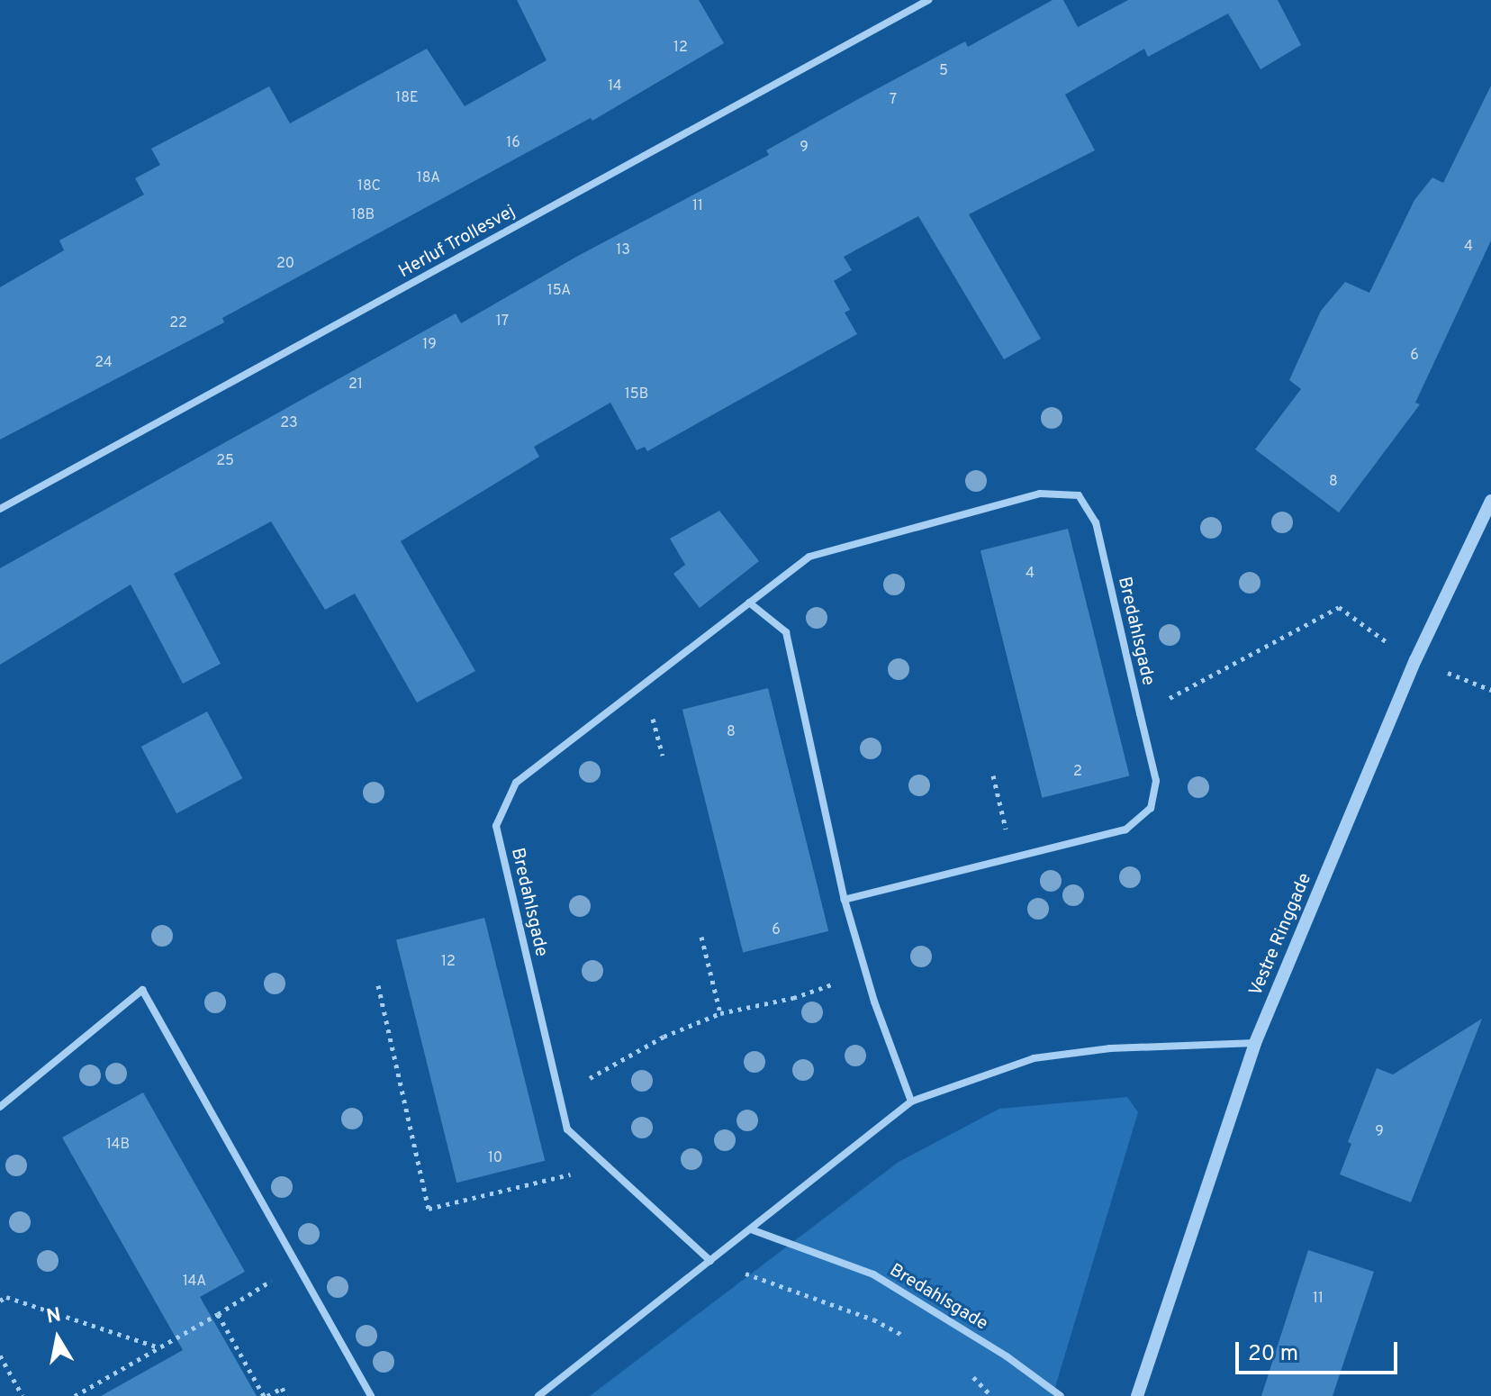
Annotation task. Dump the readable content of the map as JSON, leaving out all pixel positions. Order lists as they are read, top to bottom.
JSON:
{
  "streets": {
    "street": ["Herluf Trollesvej", "Bredahlsgade", "Vestre Ringgade"]
  },
  "house_numbers": [
    "12",
    "5",
    "14",
    "18E",
    "7",
    "16",
    "9",
    "18A",
    "18C",
    "11",
    "18B",
    "4",
    "13",
    "20",
    "15A",
    "17",
    "22",
    "19",
    "6",
    "24",
    "21",
    "15B",
    "23",
    "25",
    "8",
    "4",
    "8",
    "2",
    "6",
    "12",
    "9",
    "14B",
    "10",
    "14A",
    "11"
  ],
  "scale_bar": "20 m",
  "north": "top"
}
